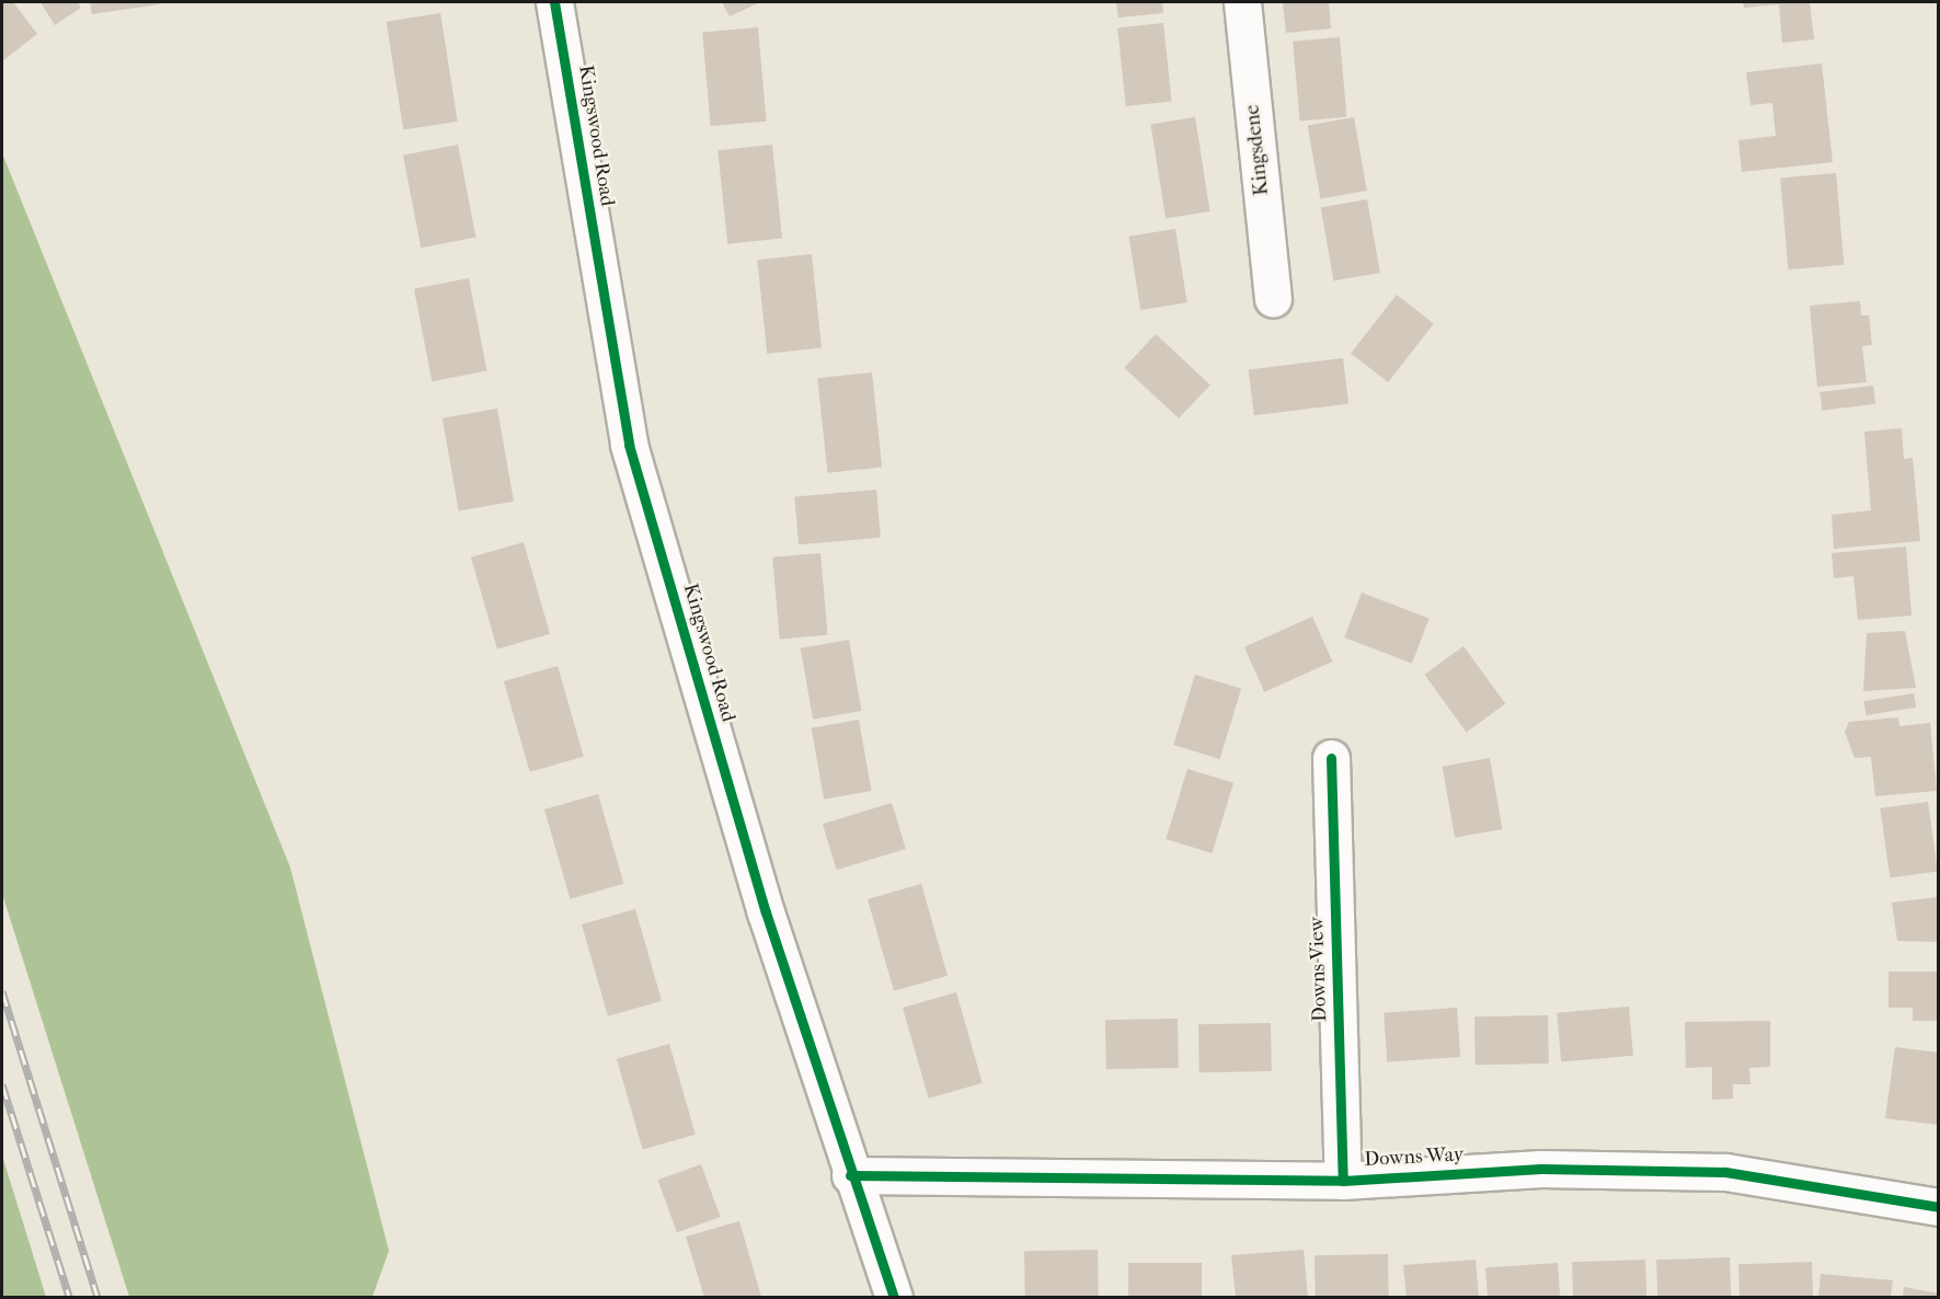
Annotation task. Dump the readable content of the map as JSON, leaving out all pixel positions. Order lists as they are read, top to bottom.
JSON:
{
  "streets": {
    "street": [
      "Kingswood Road",
      "Kingsdene",
      "Downs View",
      "Downs Way"
    ]
  },
  "crossings": [
    ["Kingswood Road", "Downs Way"],
    ["Downs View", "Downs Way"]
  ]
}
